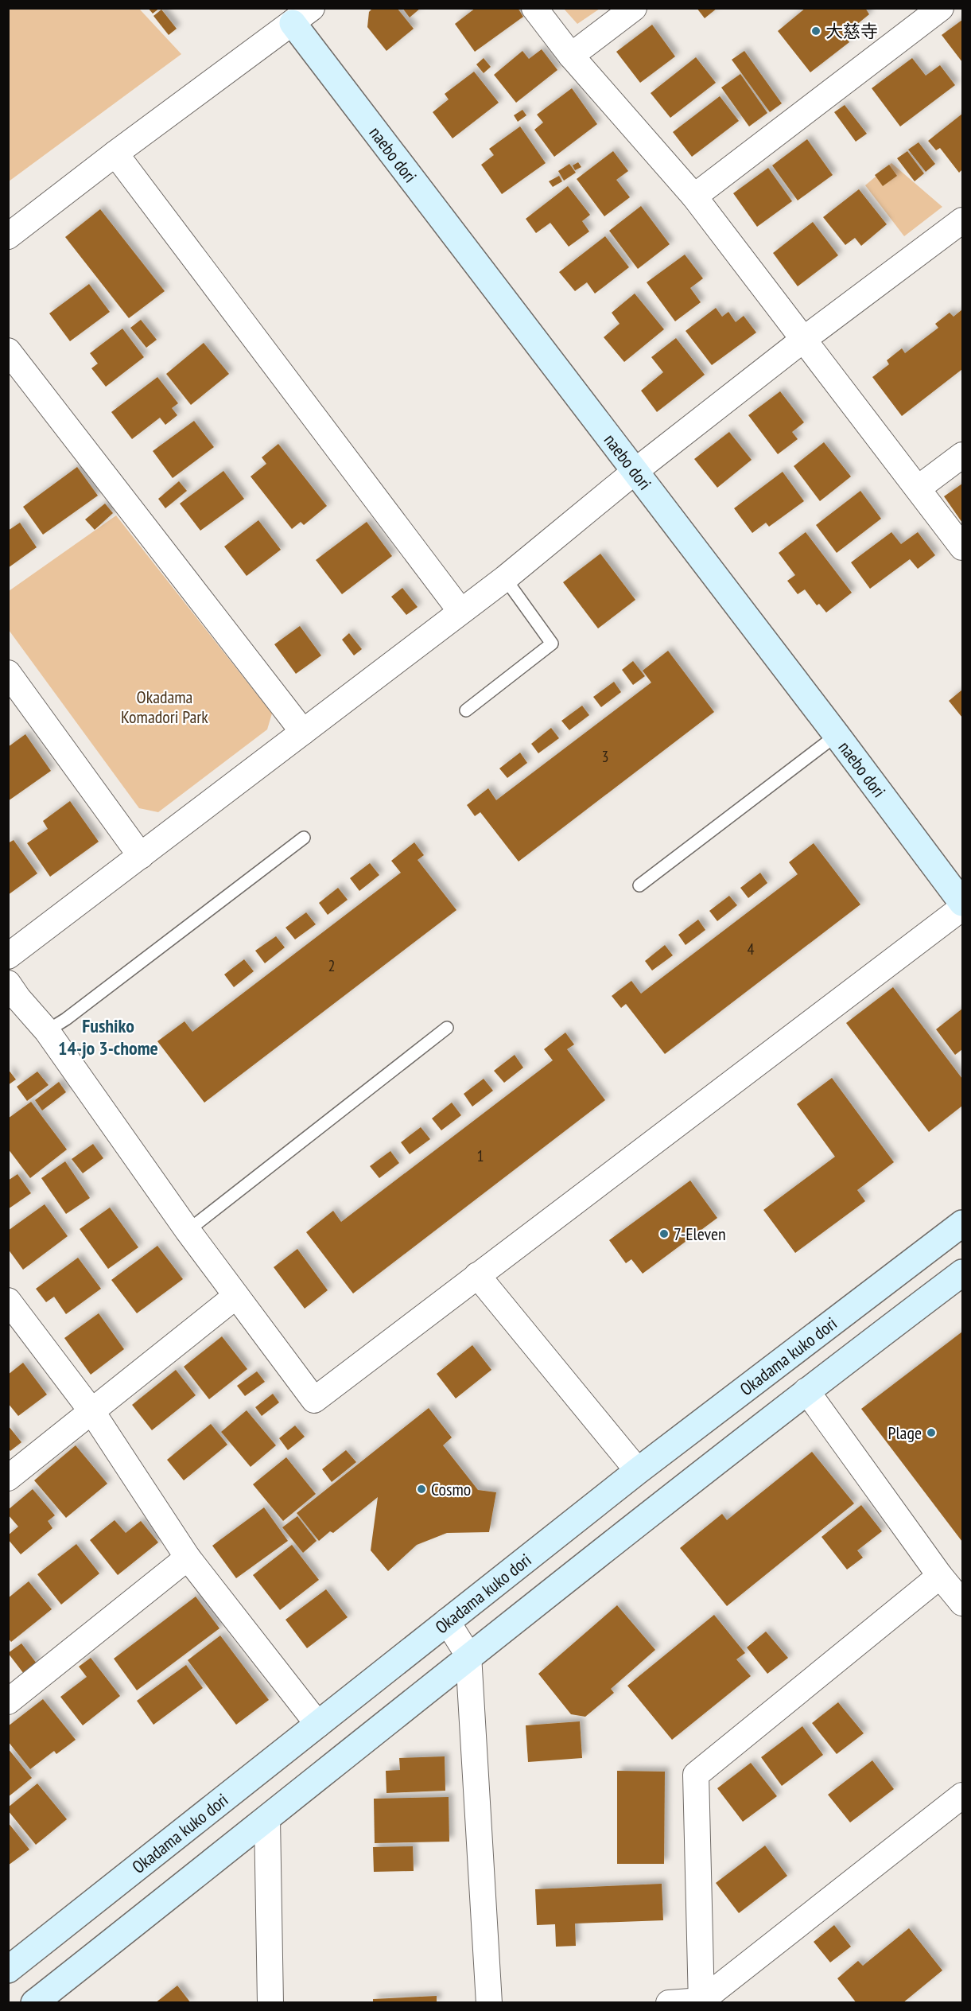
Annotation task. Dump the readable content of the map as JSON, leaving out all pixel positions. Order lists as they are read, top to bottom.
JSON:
{
  "streets": {
    "main road": ["naebo dori", "Okadama kuko dori"]
  },
  "districts": ["Fushiko 14-jo 3-chome"],
  "parks": ["Okadama Komadori Park"],
  "places": [
    "大慈寺",
    "7-Eleven",
    "Plage",
    "Cosmo"
  ],
  "house_numbers": [
    "3",
    "4",
    "2",
    "1"
  ]
}
